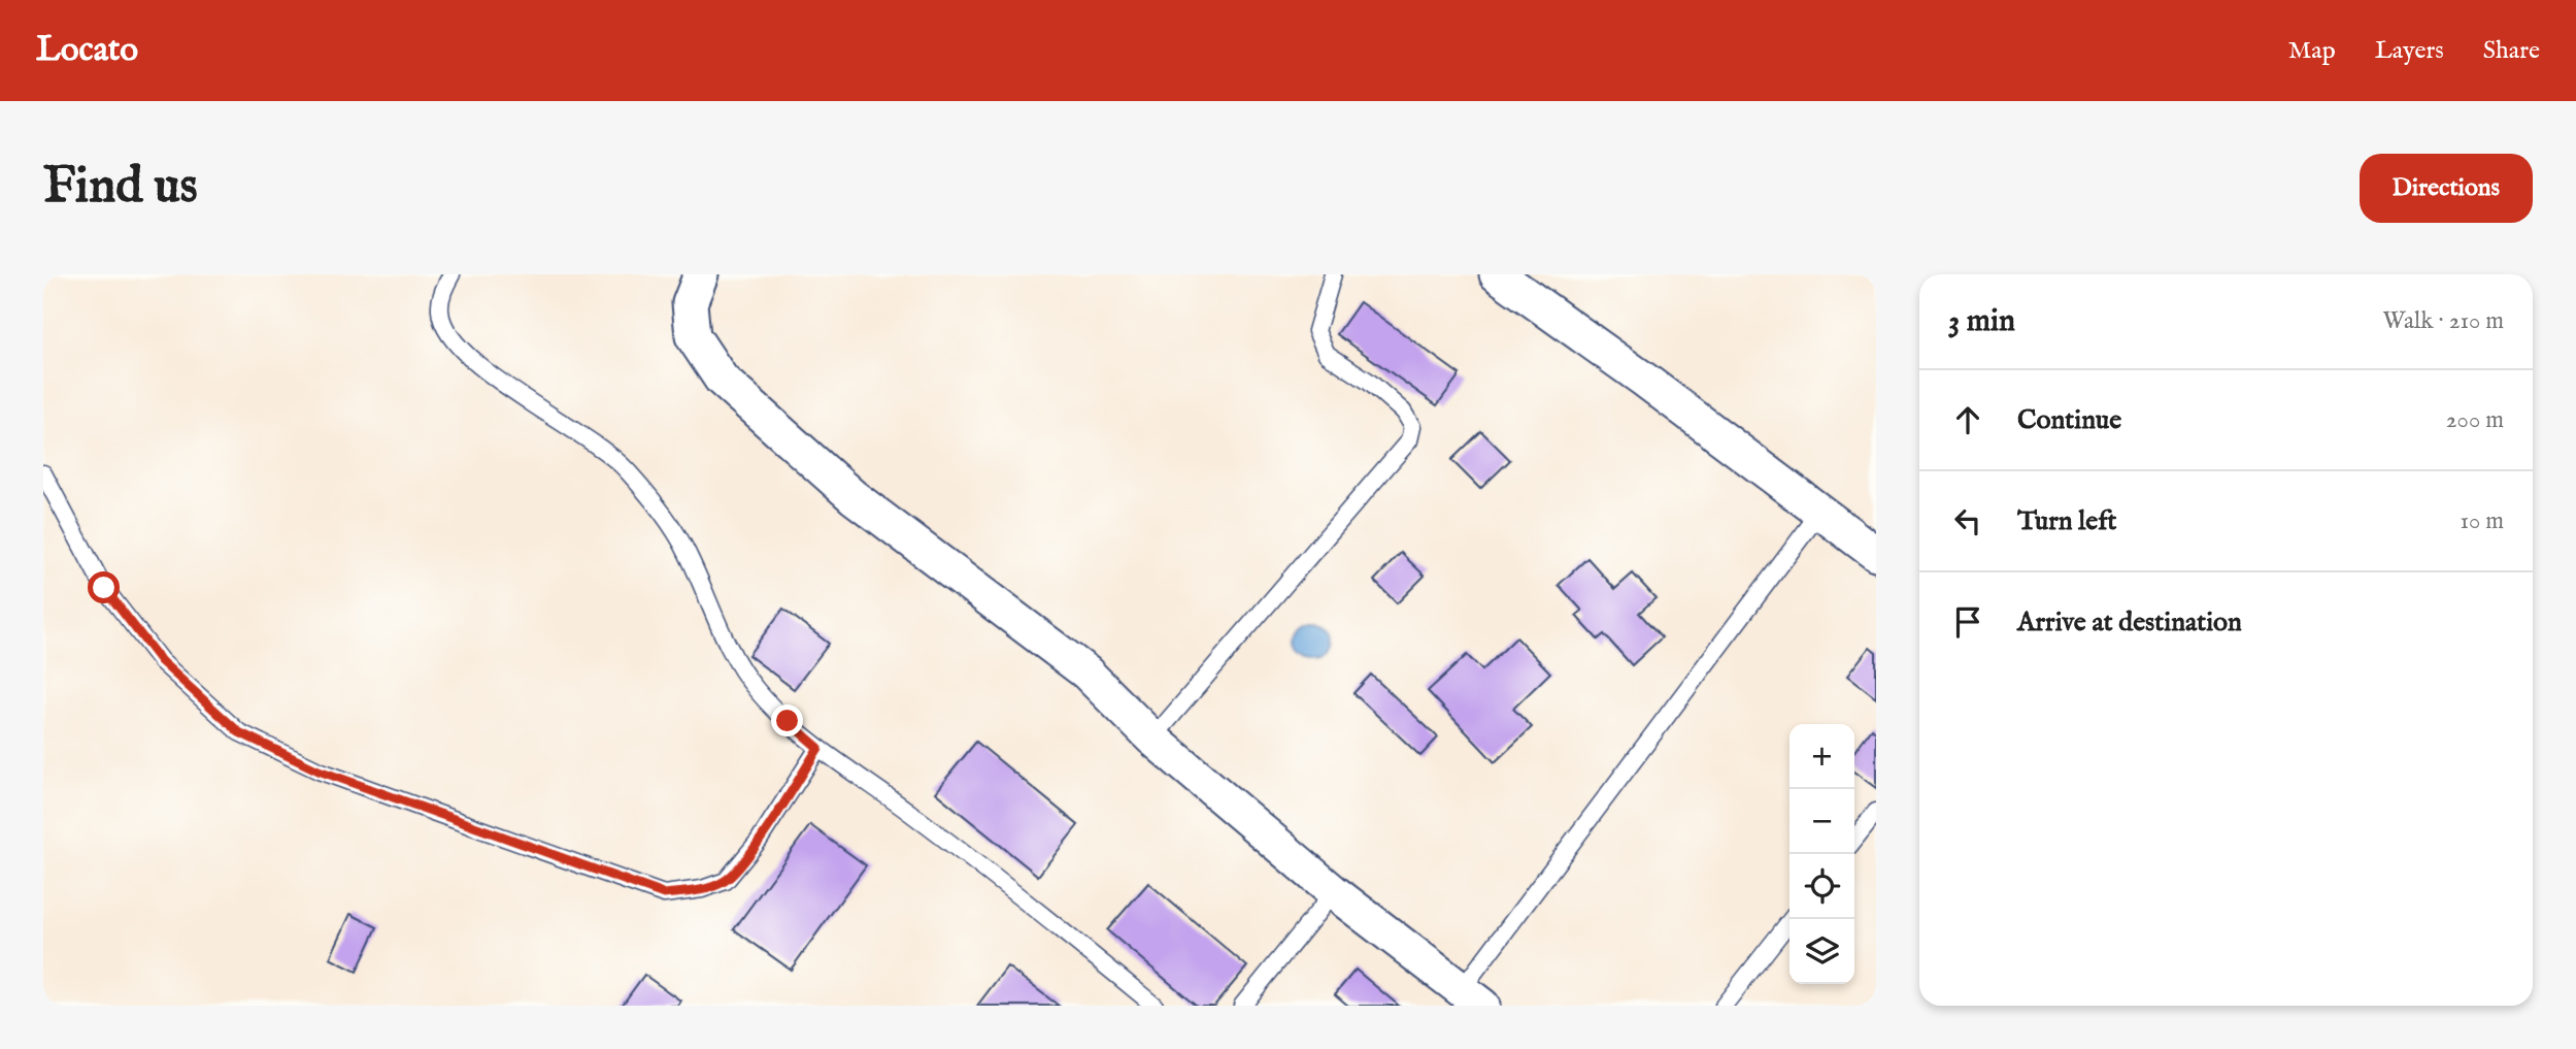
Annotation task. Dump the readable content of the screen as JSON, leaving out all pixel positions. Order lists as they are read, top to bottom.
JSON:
{
  "page": {
    "header": "Locato",
    "nav": ["Map", "Layers", "Share"],
    "buttons": "Directions",
    "title": "Find us",
    "heading": ["3 min", "Walk · 210 m"],
    "list": [
      ["Continue", "200 m"],
      ["Turn left", "10 m"],
      "Arrive at destination"
    ],
    "map_buttons": ["+", "−"]
  }
}
